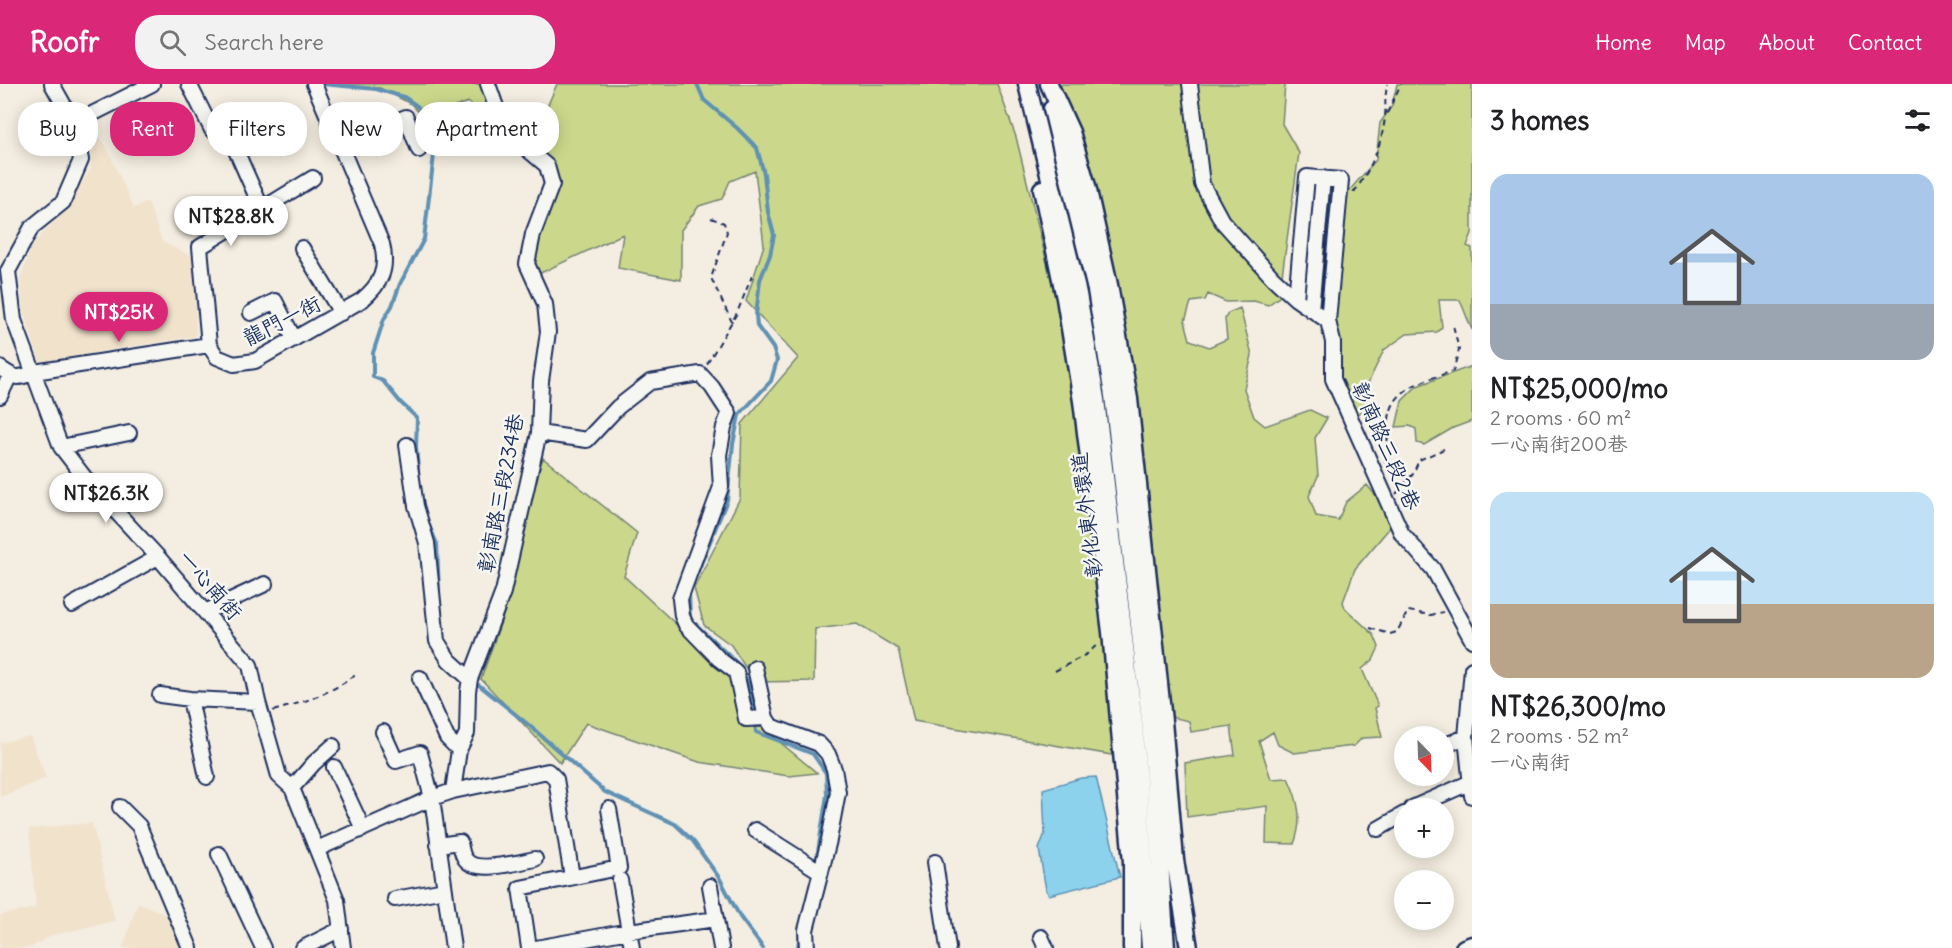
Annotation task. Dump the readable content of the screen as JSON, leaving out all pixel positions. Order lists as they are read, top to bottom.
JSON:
{
  "streets": {
    "main road": ["彰化東外環道"],
    "street": [
      "龍門一街",
      "彰南路三段2巷",
      "彰南路三段234巷",
      "一心南街"
    ]
  },
  "north": "bottom right",
  "page": {
    "header": "Roofr",
    "search": "Search here",
    "nav": [
      "Home",
      "Map",
      "About",
      "Contact"
    ],
    "heading": "3 homes",
    "chip": [
      "Buy",
      "Rent",
      "Filters",
      "New",
      "Apartment"
    ],
    "list": [
      {
        "name": "NT$25,000/mo",
        "note": "2 rooms · 60 m² · 一心南街200巷"
      },
      {
        "name": "NT$26,300/mo",
        "note": "2 rooms · 52 m² · 一心南街"
      }
    ],
    "price": ["NT$28.8K", "NT$25K", "NT$26.3K"],
    "map_buttons": ["+", "−"]
  }
}
